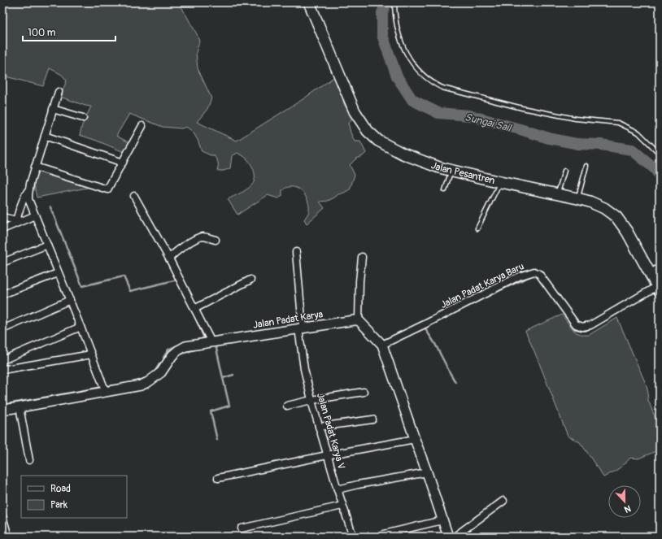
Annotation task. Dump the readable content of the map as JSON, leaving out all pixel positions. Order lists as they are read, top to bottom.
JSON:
{
  "streets": {
    "main road": ["Jalan Pesantren"],
    "street": ["Jalan Padat Karya Baru", "Jalan Padat Karya", "Jalan Padat Karya V"]
  },
  "crossings": [
    ["Jalan Pesantren", "Jalan Padat Karya Baru"],
    ["Jalan Padat Karya", "Jalan Padat Karya V"]
  ],
  "water": ["Sungai Sail"],
  "legend": ["Road", "Park"],
  "scale_bar": "100 m",
  "north": "bottom"
}
